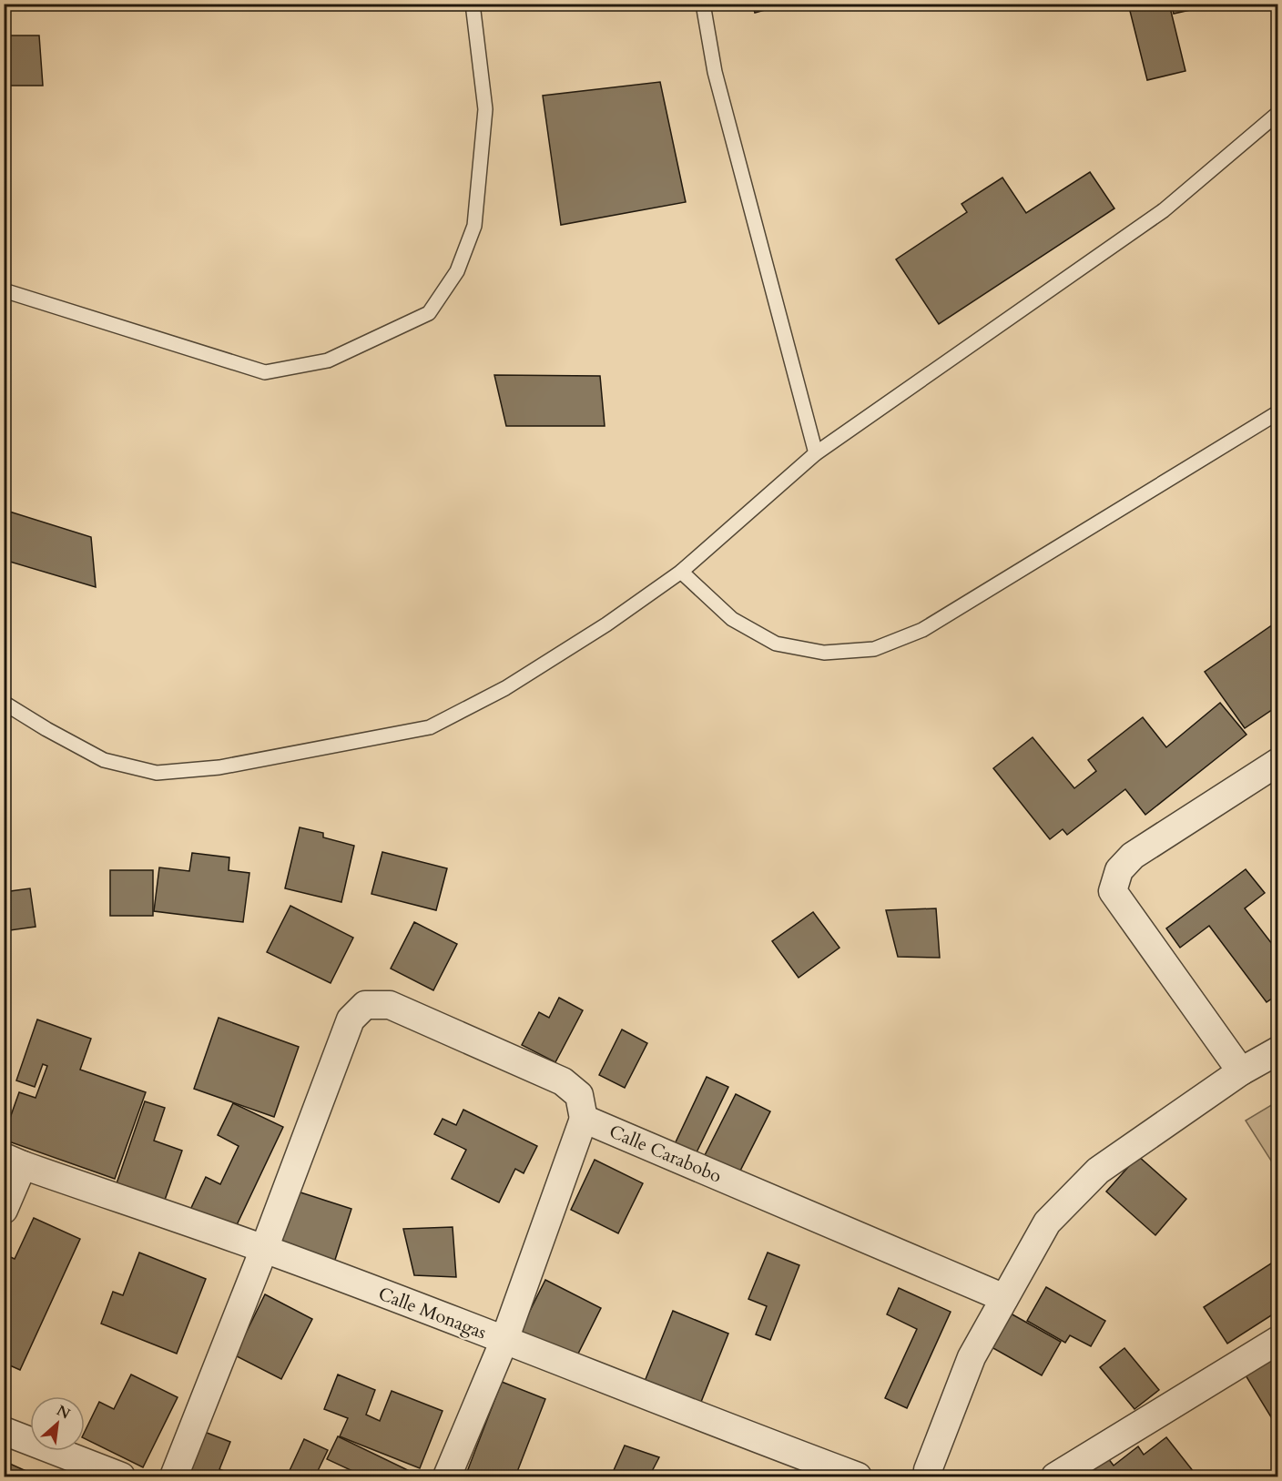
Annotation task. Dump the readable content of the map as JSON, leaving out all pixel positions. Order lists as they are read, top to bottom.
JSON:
{
  "streets": {
    "street": ["Calle Carabobo", "Calle Monagas"]
  },
  "north": "top right"
}
